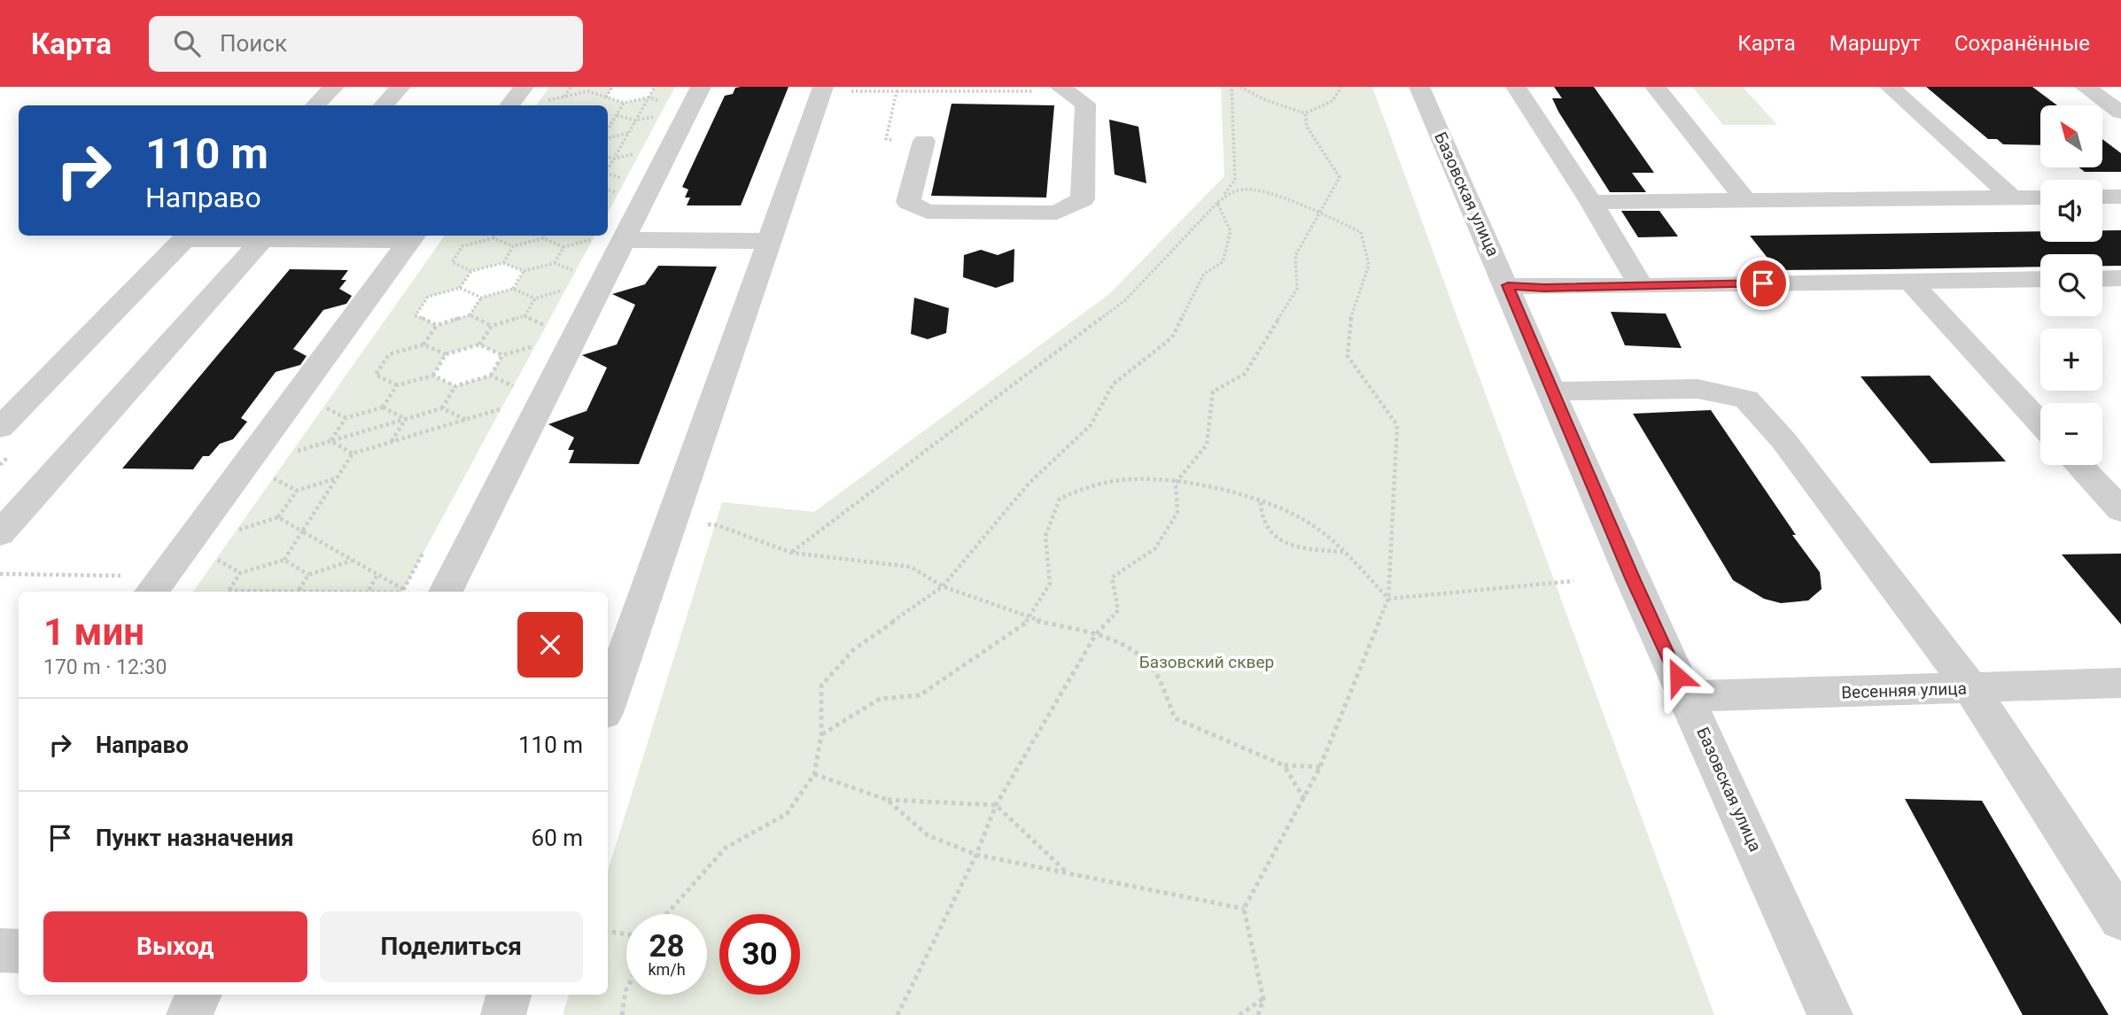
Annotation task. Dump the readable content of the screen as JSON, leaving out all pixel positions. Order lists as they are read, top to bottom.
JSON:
{
  "streets": {
    "street": ["Базовская улица", "Весенняя улица"]
  },
  "crossings": [
    ["Базовская улица", "Весенняя улица"]
  ],
  "parks": ["Базовский сквер"],
  "north": "top left",
  "page": {
    "header": "Карта",
    "search": "Поиск",
    "nav": ["Карта", "Маршрут", "Сохранённые"],
    "map_buttons": ["+", "−"],
    "turn": ["110 m", "Направо"],
    "heading": ["1 мин", "170 m · 12:30"],
    "list": [
      {
        "name": "Направо",
        "value": "110 m"
      },
      {
        "name": "Пункт назначения",
        "value": "60 m"
      }
    ],
    "buttons": ["Выход", "Поделиться"],
    "speed": "28 km/h",
    "limit": "30"
  }
}
